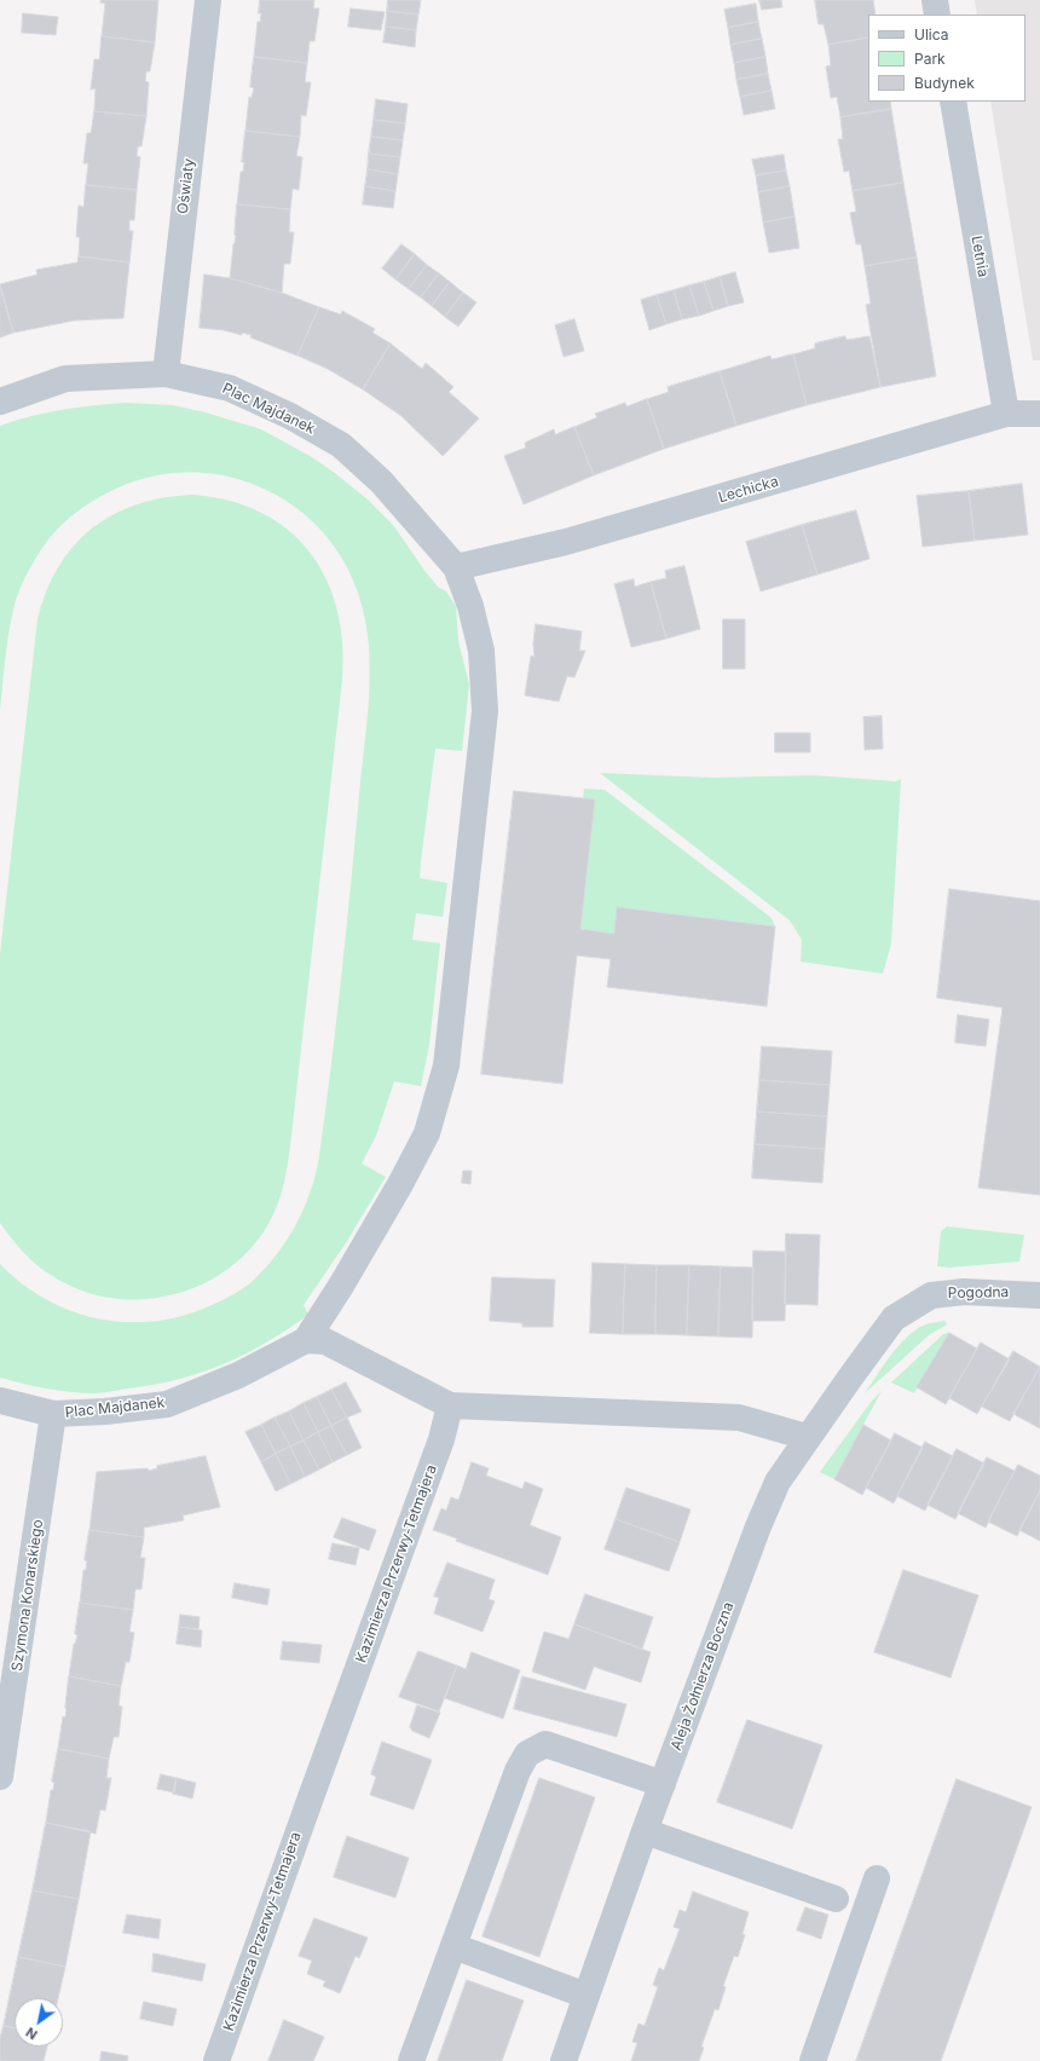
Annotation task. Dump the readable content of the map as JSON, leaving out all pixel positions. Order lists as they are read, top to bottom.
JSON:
{
  "streets": {
    "street": [
      "Oświaty",
      "Letnia",
      "Plac Majdanek",
      "Lechicka",
      "Pogodna",
      "Kazimierza Przerwy-Tetmajera",
      "Szymona Konarskiego",
      "Aleja Żołnierza Boczna"
    ]
  },
  "crossings": [
    ["Oświaty", "Plac Majdanek"],
    ["Letnia", "Lechicka"],
    ["Plac Majdanek", "Lechicka"],
    ["Plac Majdanek", "Szymona Konarskiego"],
    ["Pogodna", "Aleja Żołnierza Boczna"]
  ],
  "legend": ["Ulica", "Park", "Budynek"],
  "north": "bottom left"
}
